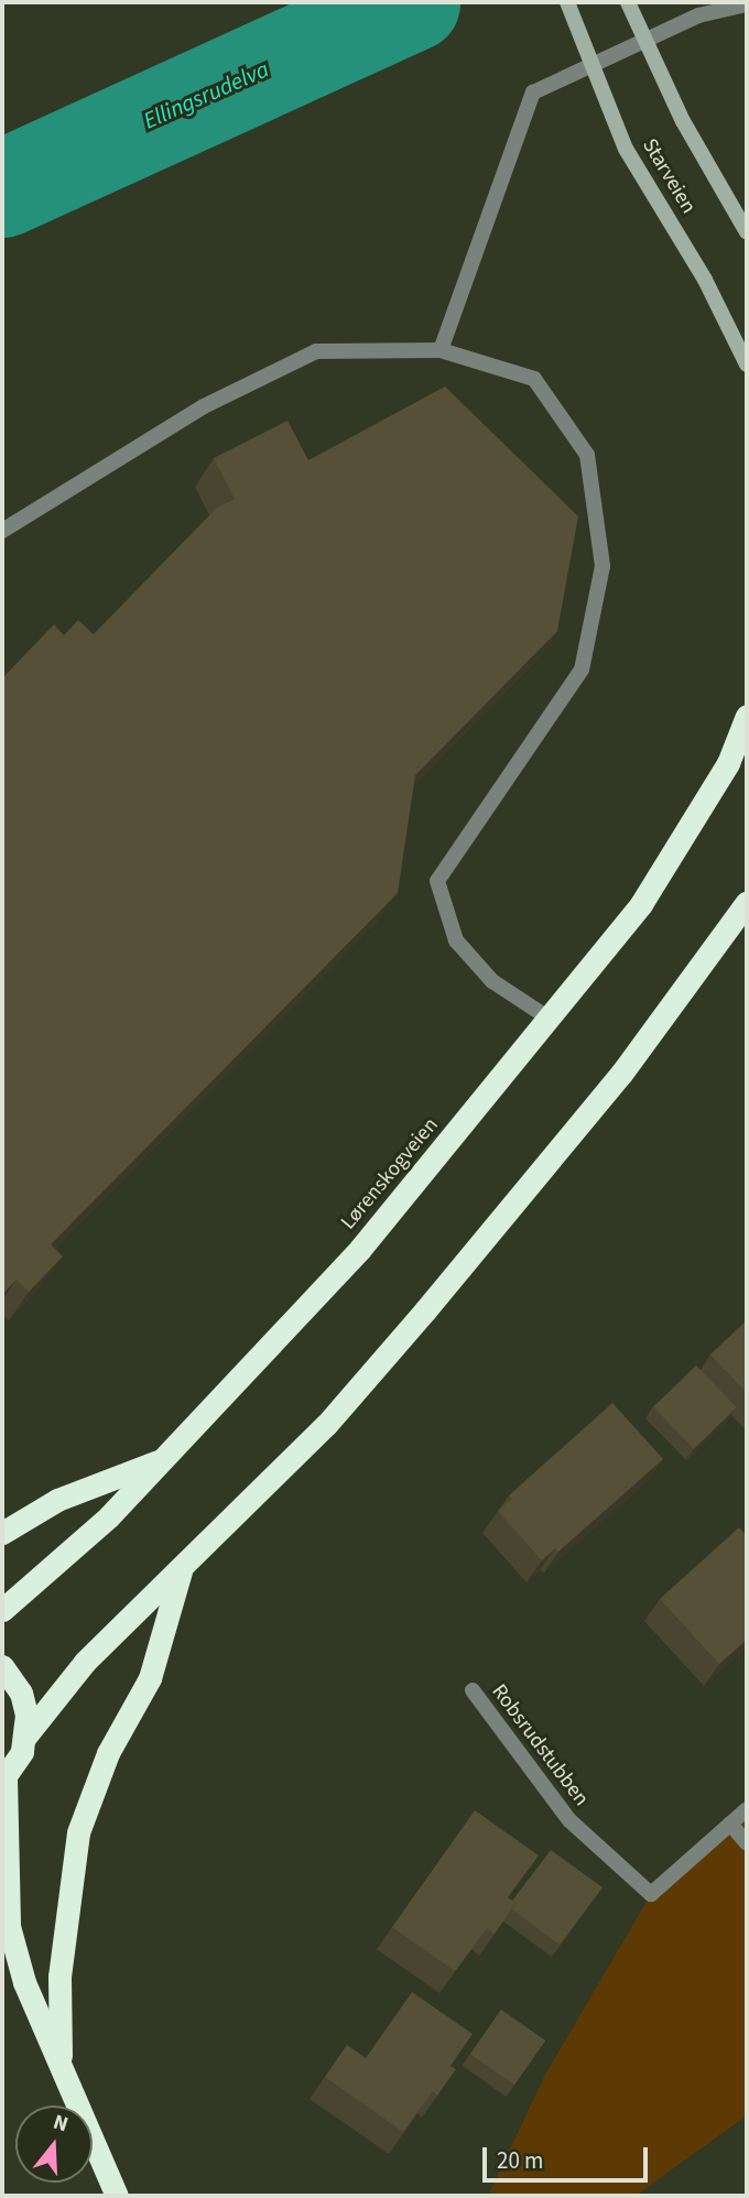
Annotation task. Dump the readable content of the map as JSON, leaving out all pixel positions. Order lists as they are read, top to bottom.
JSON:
{
  "streets": {
    "highway": ["Lørenskogveien"],
    "street": ["Starveien", "Robsrudstubben"]
  },
  "water": ["Ellingsrudelva"],
  "scale_bar": "20 m",
  "north": "top"
}
